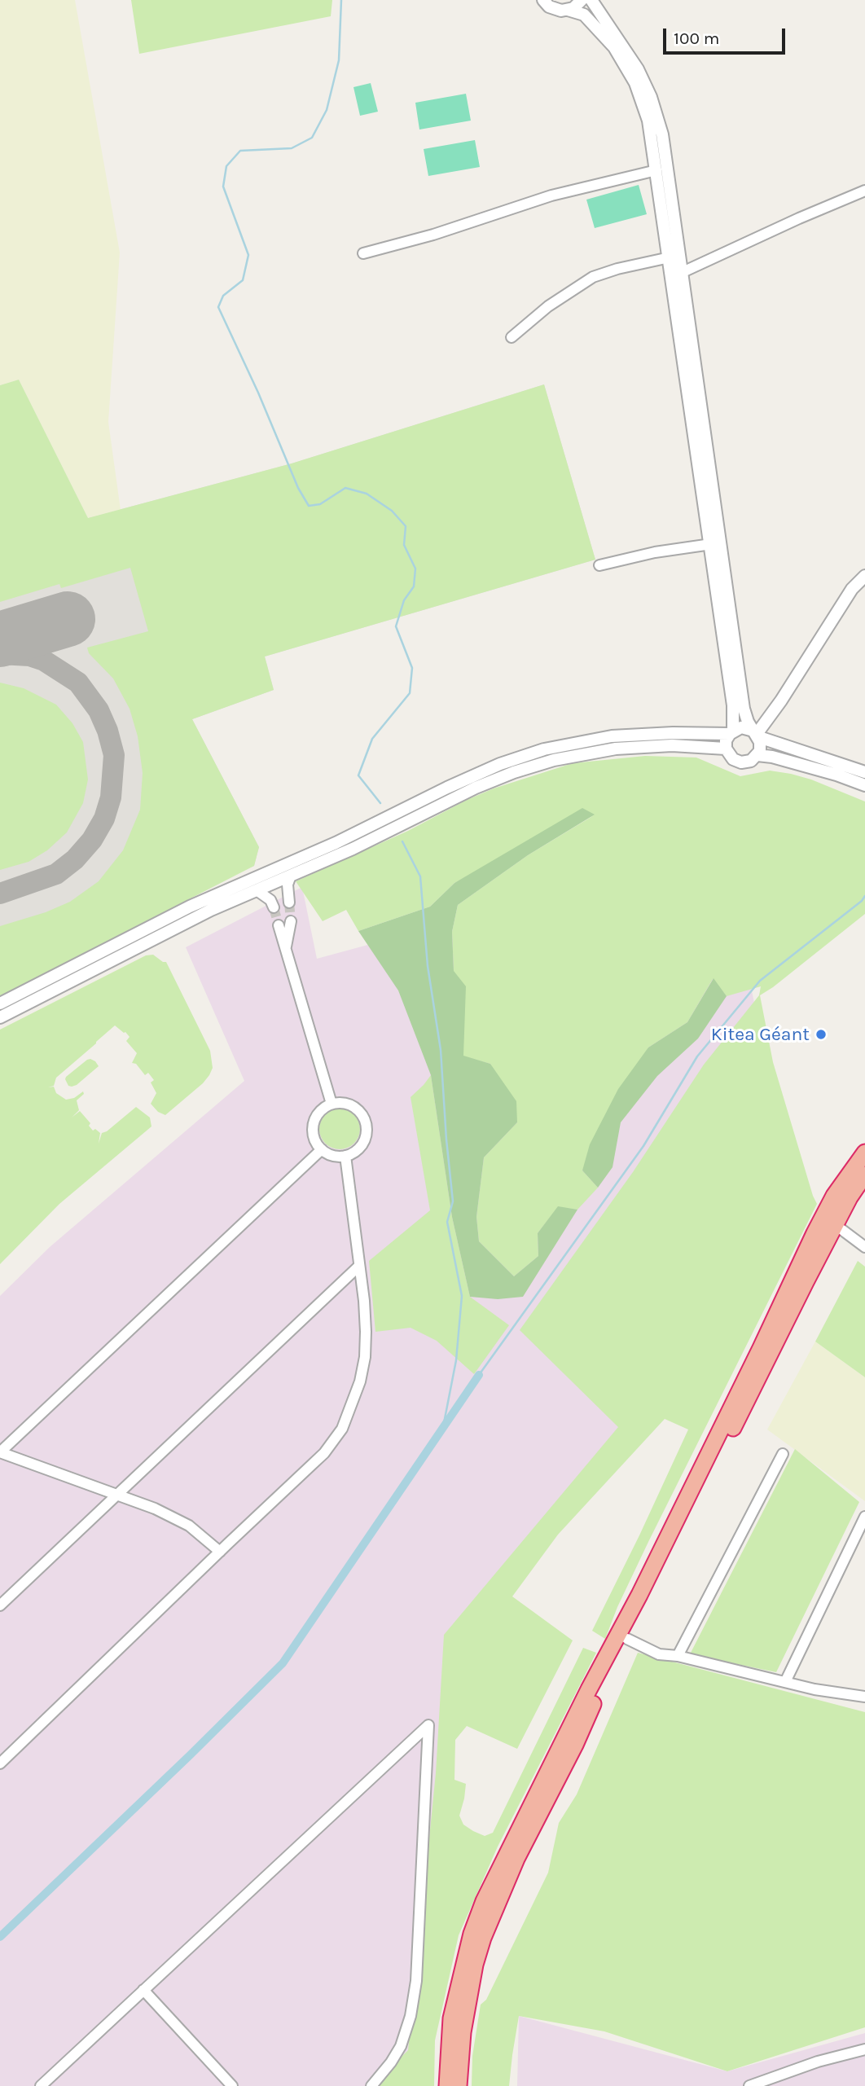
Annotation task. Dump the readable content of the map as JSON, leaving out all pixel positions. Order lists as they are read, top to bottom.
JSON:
{
  "places": ["Kitea Géant"],
  "scale_bar": "100 m"
}
